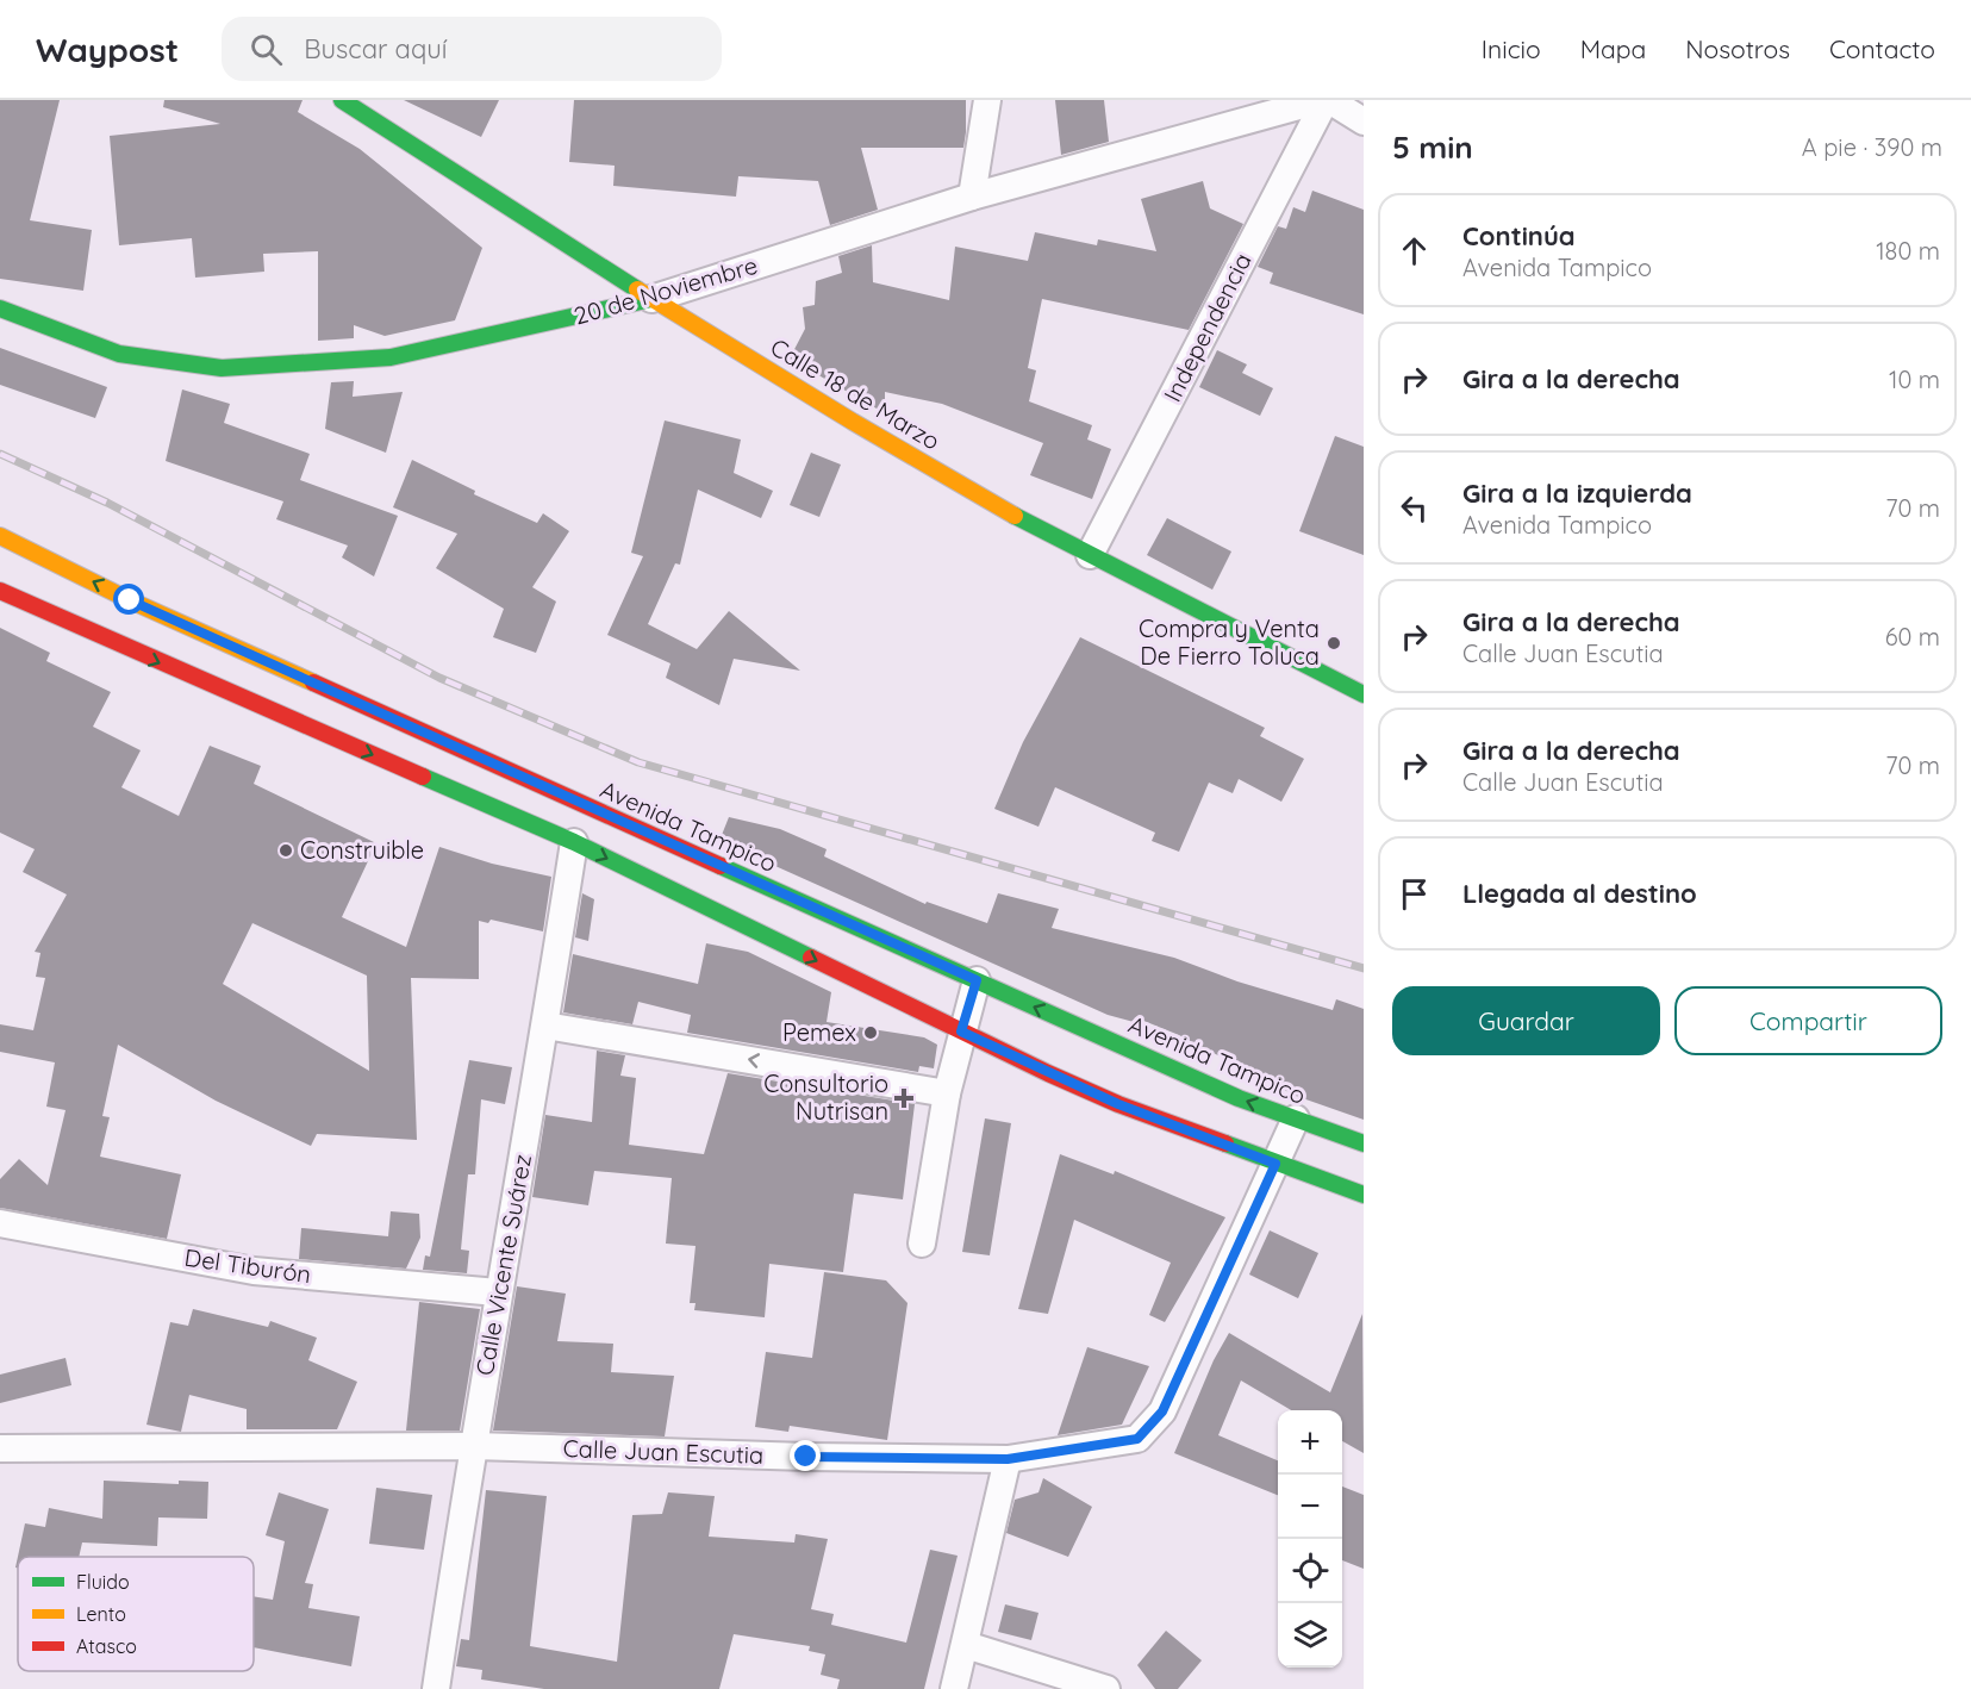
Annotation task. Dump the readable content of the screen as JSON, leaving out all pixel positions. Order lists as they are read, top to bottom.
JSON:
{
  "streets": {
    "main road": ["20 de Noviembre", "Calle 18 de Marzo", "Avenida Tampico"],
    "street": [
      "Independencia",
      "Calle Vicente Suárez",
      "Del Tiburón",
      "Calle Juan Escutia"
    ]
  },
  "crossings": [
    ["20 de Noviembre", "Independencia"],
    ["20 de Noviembre", "Calle 18 de Marzo"],
    ["Independencia", "Calle 18 de Marzo"],
    ["Avenida Tampico", "Calle Juan Escutia"],
    ["Calle Vicente Suárez", "Del Tiburón"],
    ["Calle Vicente Suárez", "Calle Juan Escutia"]
  ],
  "places": {
    "other": ["Compra y Venta De Fierro Toluca", "Construible", "Pemex"],
    "health": ["Consultorio Nutrisan"]
  },
  "legend": ["Fluido", "Lento", "Atasco"],
  "page": {
    "header": "Waypost",
    "search": "Buscar aquí",
    "nav": [
      "Inicio",
      "Mapa",
      "Nosotros",
      "Contacto"
    ],
    "heading": ["5 min", "A pie · 390 m"],
    "list": [
      ["Continúa", "Avenida Tampico", "180 m"],
      ["Gira a la derecha", "10 m"],
      ["Gira a la izquierda", "Avenida Tampico", "70 m"],
      ["Gira a la derecha", "Calle Juan Escutia", "60 m"],
      ["Gira a la derecha", "Calle Juan Escutia", "70 m"],
      "Llegada al destino"
    ],
    "buttons": ["Guardar", "Compartir"],
    "map_buttons": ["+", "−"]
  }
}
